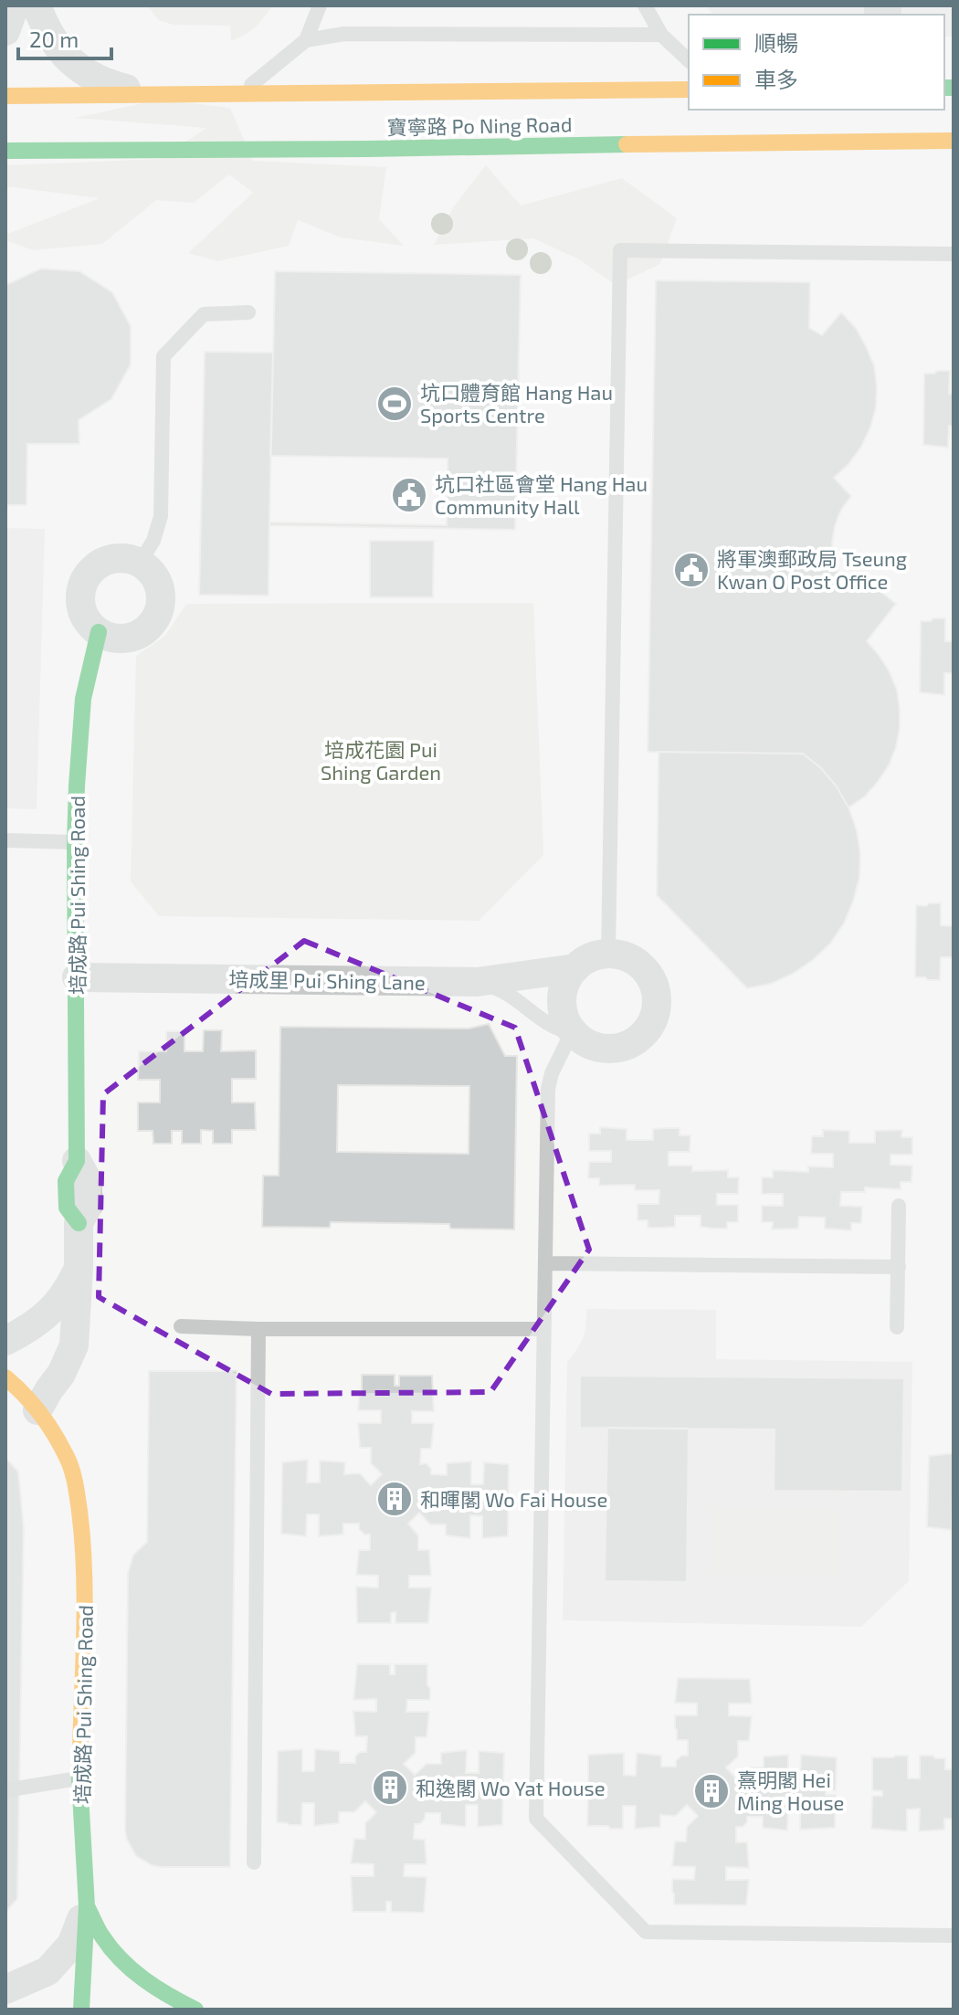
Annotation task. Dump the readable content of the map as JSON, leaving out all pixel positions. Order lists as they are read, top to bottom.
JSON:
{
  "streets": {
    "main road": ["寶寧路 Po Ning Road", "培成路 Pui Shing Road"],
    "street": ["培成里 Pui Shing Lane"]
  },
  "crossings": [
    ["培成路 Pui Shing Road", "培成里 Pui Shing Lane"]
  ],
  "parks": ["培成花園 Pui Shing Garden"],
  "places": {
    "sports": ["坑口體育館 Hang Hau Sports Centre"],
    "public building": ["坑口社區會堂 Hang Hau Community Hall", "將軍澳郵政局 Tseung Kwan O Post Office"],
    "building": ["和暉閣 Wo Fai House", "和逸閣 Wo Yat House", "熹明閣 Hei Ming House"]
  },
  "legend": ["順暢", "車多"],
  "scale_bar": "20 m"
}
